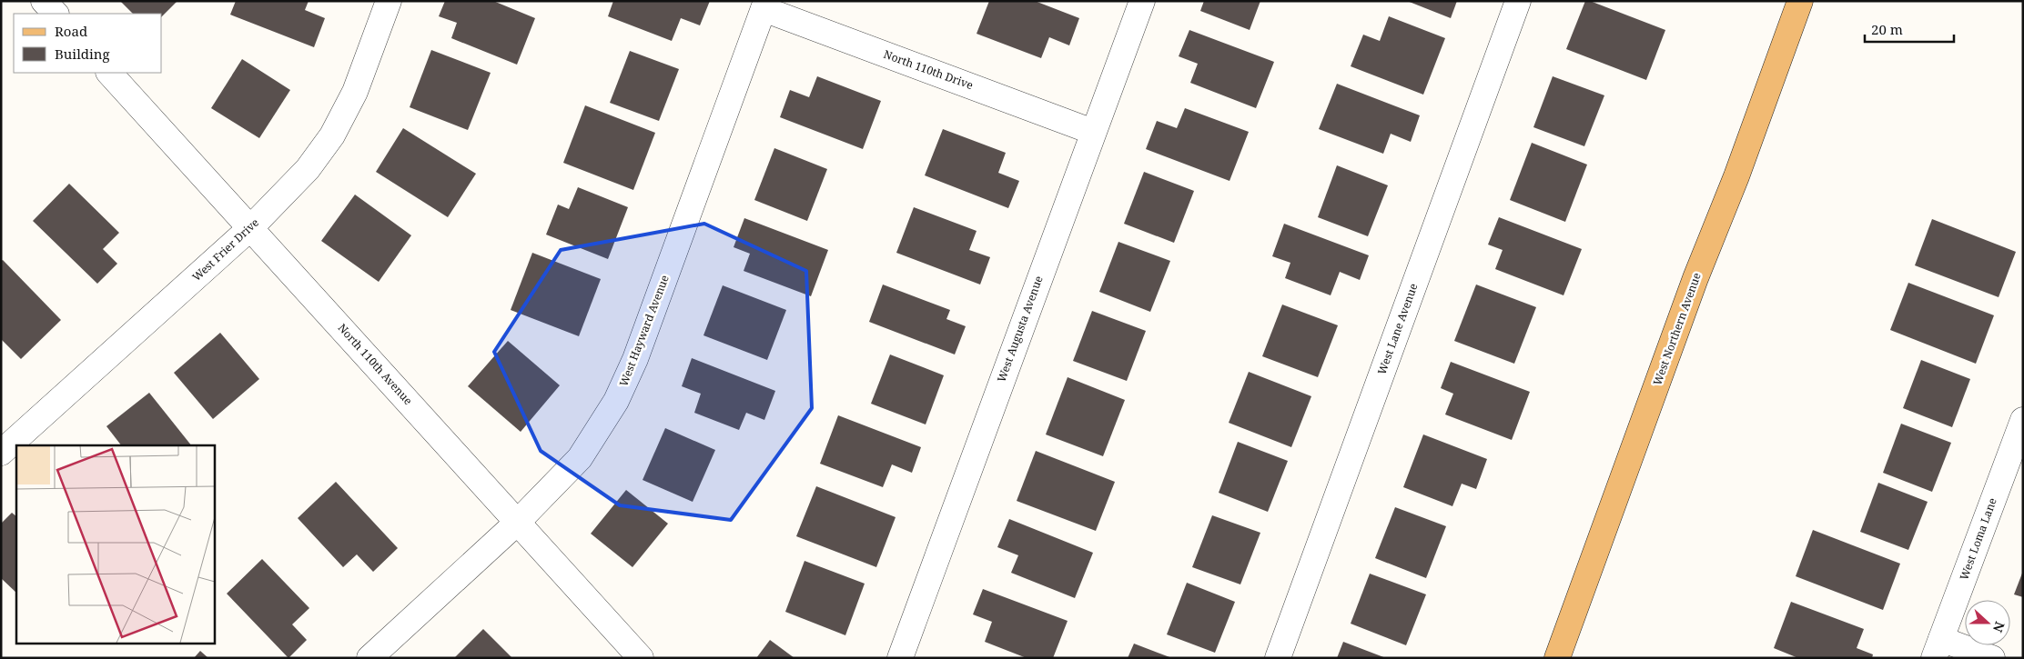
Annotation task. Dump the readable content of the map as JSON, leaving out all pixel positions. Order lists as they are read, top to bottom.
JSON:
{
  "streets": {
    "main road": ["West Northern Avenue"],
    "street": [
      "North 110th Drive",
      "West Frier Drive",
      "West Augusta Avenue",
      "West Lane Avenue",
      "West Hayward Avenue",
      "North 110th Avenue",
      "West Loma Lane"
    ]
  },
  "crossings": [
    ["North 110th Drive", "West Augusta Avenue"],
    ["North 110th Drive", "West Hayward Avenue"],
    ["West Frier Drive", "North 110th Avenue"],
    ["West Hayward Avenue", "North 110th Avenue"]
  ],
  "legend": ["Road", "Building"],
  "scale_bar": "20 m",
  "north": "right"
}
